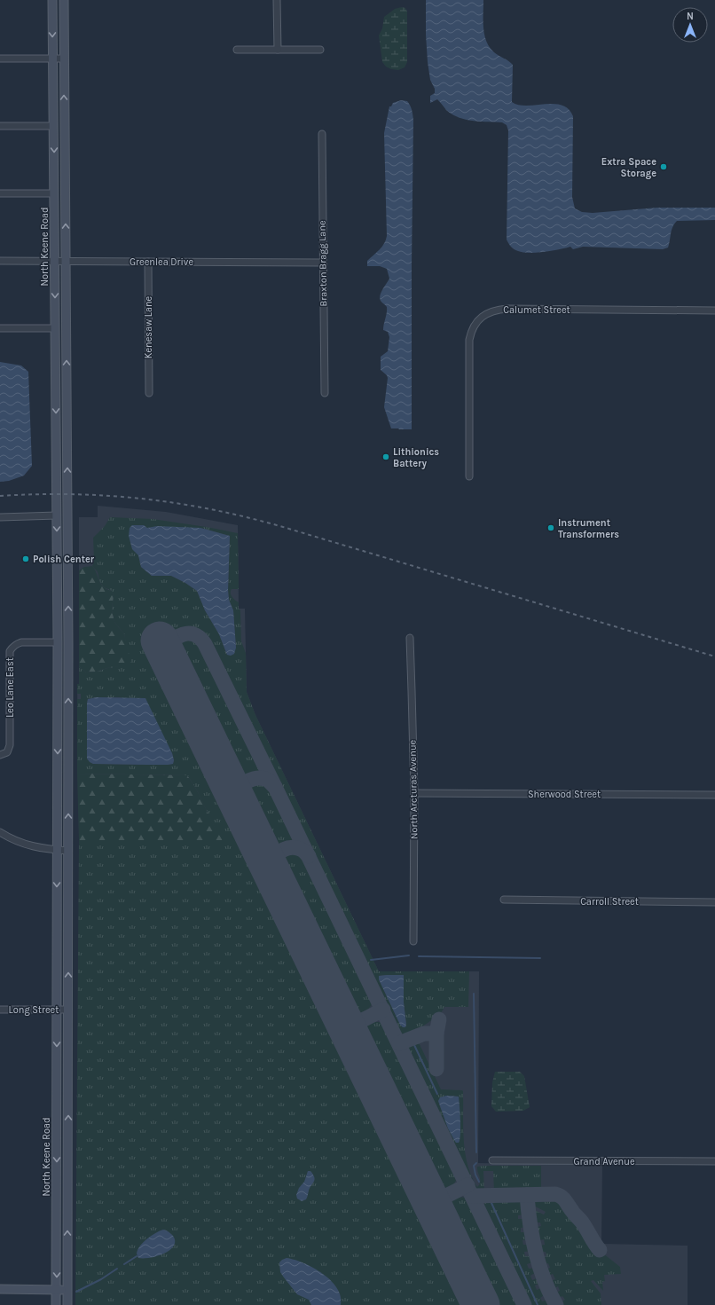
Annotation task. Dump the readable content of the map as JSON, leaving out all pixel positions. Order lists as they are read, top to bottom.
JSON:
{
  "streets": {
    "main road": ["North Keene Road"],
    "street": [
      "Greenlea Drive",
      "Braxton Bragg Lane",
      "Calumet Street",
      "Kenesaw Lane",
      "Leo Lane East",
      "North Arcturas Avenue",
      "Sherwood Street",
      "Carroll Street",
      "Long Street",
      "Grand Avenue"
    ]
  },
  "crossings": [
    ["North Keene Road", "Greenlea Drive"],
    ["North Keene Road", "Leo Lane East"],
    ["North Keene Road", "Long Street"],
    ["Greenlea Drive", "Braxton Bragg Lane"],
    ["Greenlea Drive", "Kenesaw Lane"],
    ["North Arcturas Avenue", "Sherwood Street"]
  ],
  "places": [
    "Extra Space Storage",
    "Lithionics Battery",
    "Instrument Transformers",
    "Polish Center"
  ],
  "north": "top"
}
